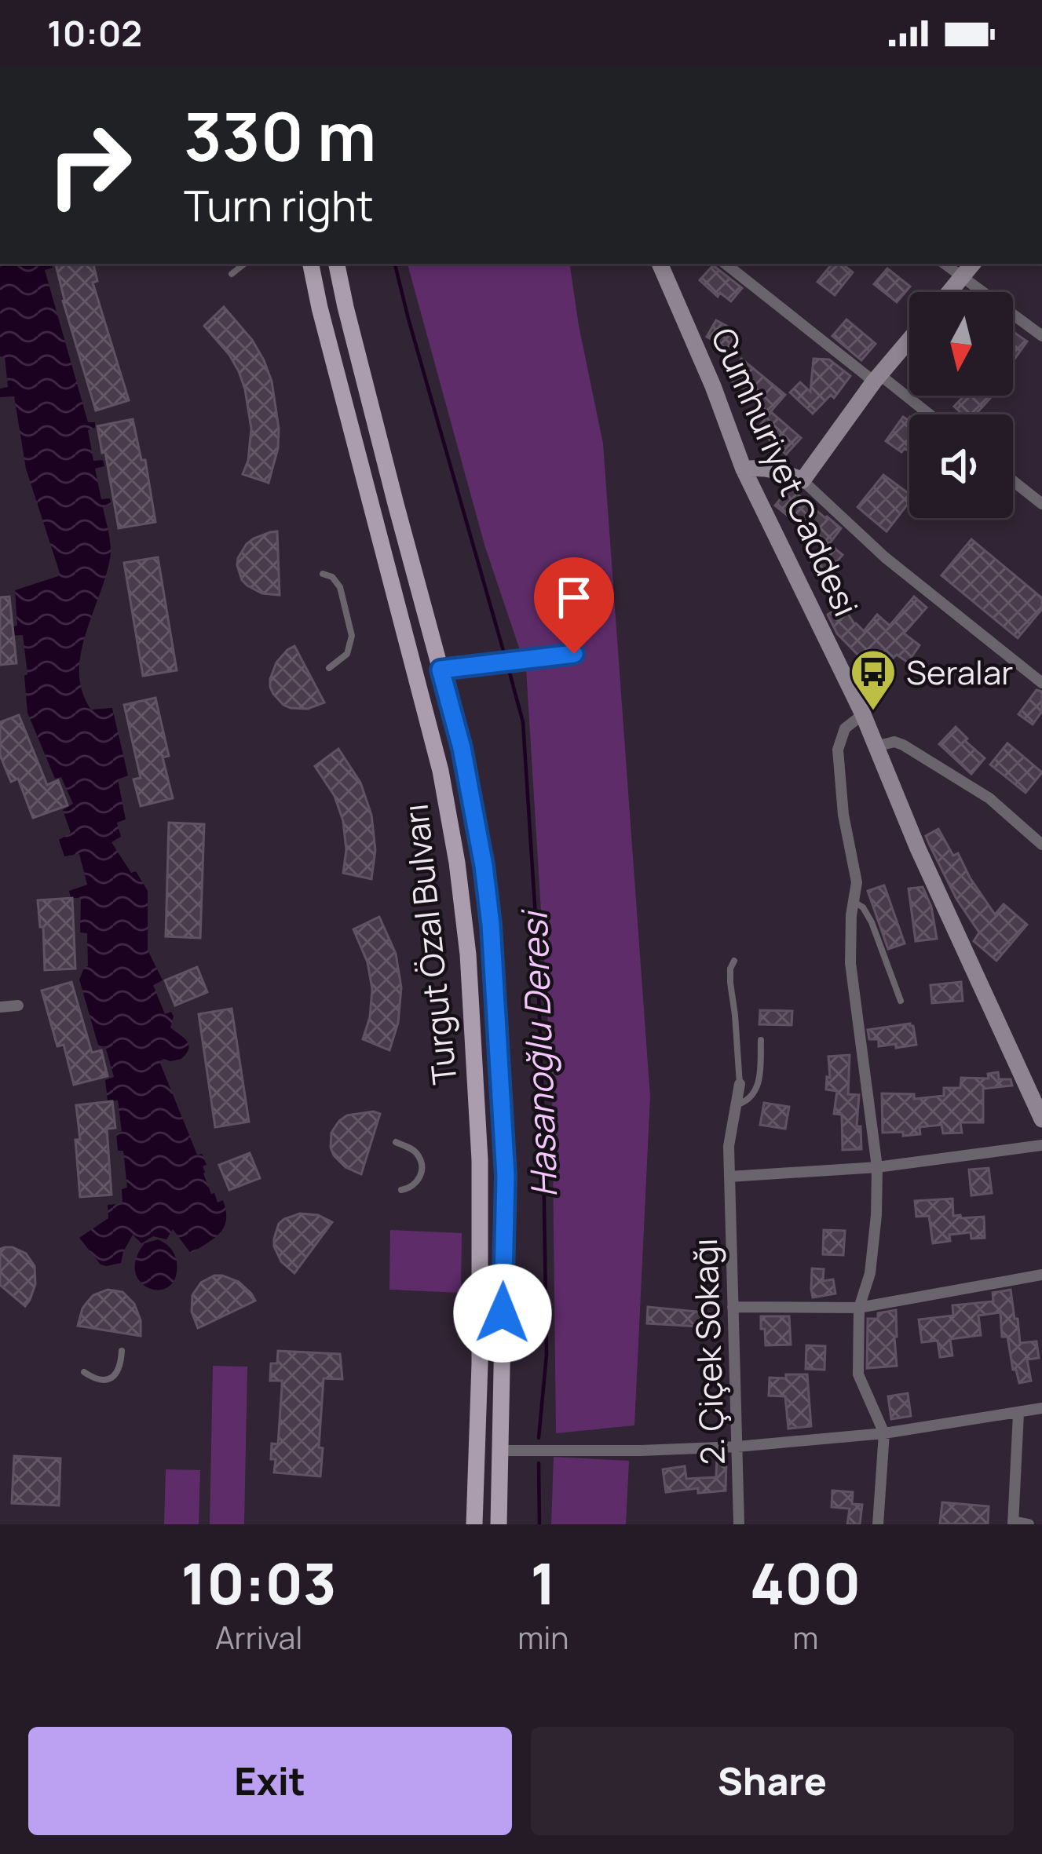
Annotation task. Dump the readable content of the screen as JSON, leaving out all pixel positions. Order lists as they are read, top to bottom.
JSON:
{
  "streets": {
    "main road": ["Cumhuriyet Caddesi", "Turgut Özal Bulvarı"],
    "street": ["2. Çiçek Sokağı"]
  },
  "water": ["Hasanoğlu Deresi"],
  "places": {
    "bus stop": ["Seralar"]
  },
  "north": "bottom",
  "page": {
    "status": "10:02",
    "turn": ["330 m", "Turn right"],
    "eta": [
      "10:03",
      "Arrival",
      "1",
      "min",
      "400",
      "m"
    ],
    "buttons": ["Exit", "Share"]
  }
}
